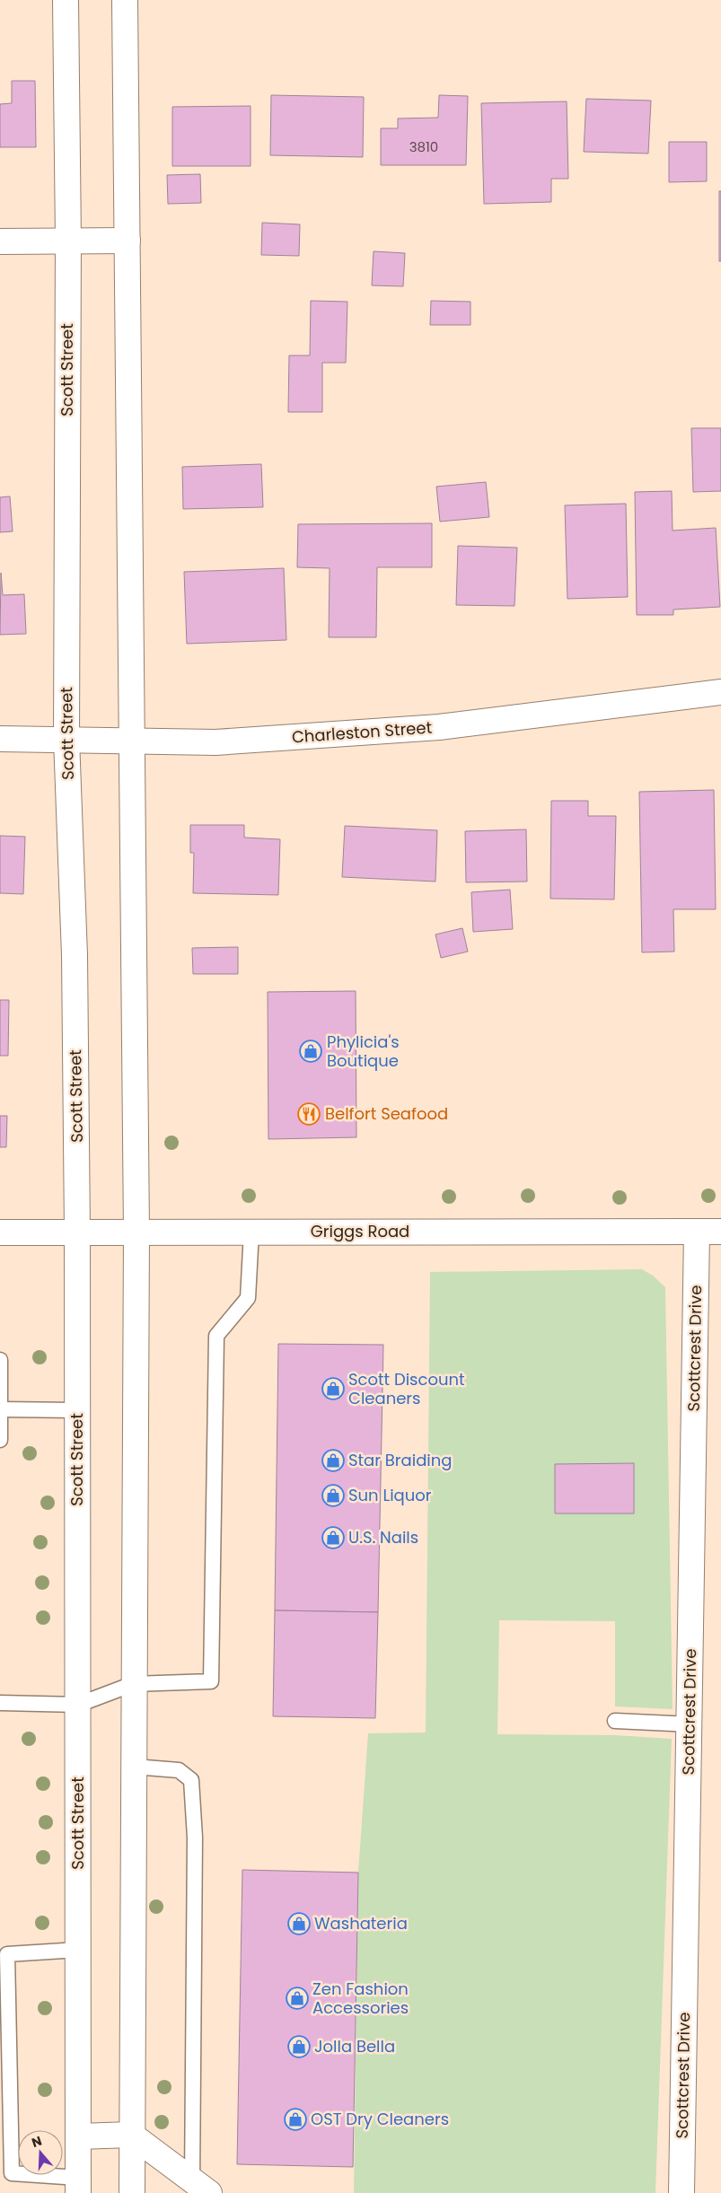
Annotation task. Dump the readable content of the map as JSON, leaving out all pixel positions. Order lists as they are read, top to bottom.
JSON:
{
  "streets": {
    "main road": [
      "Scott Street",
      "Charleston Street",
      "Griggs Road",
      "Scottcrest Drive"
    ]
  },
  "crossings": [
    ["Scott Street", "Charleston Street"],
    ["Scott Street", "Griggs Road"],
    ["Griggs Road", "Scottcrest Drive"]
  ],
  "places": {
    "shop": [
      "Phylicia's Boutique",
      "Scott Discount Cleaners",
      "Star Braiding",
      "Sun Liquor",
      "U.S. Nails",
      "Washateria",
      "Zen Fashion Accessories",
      "Jolla Bella",
      "OST Dry Cleaners"
    ],
    "restaurant": ["Belfort Seafood"]
  },
  "house_numbers": ["3810"],
  "north": "top"
}
